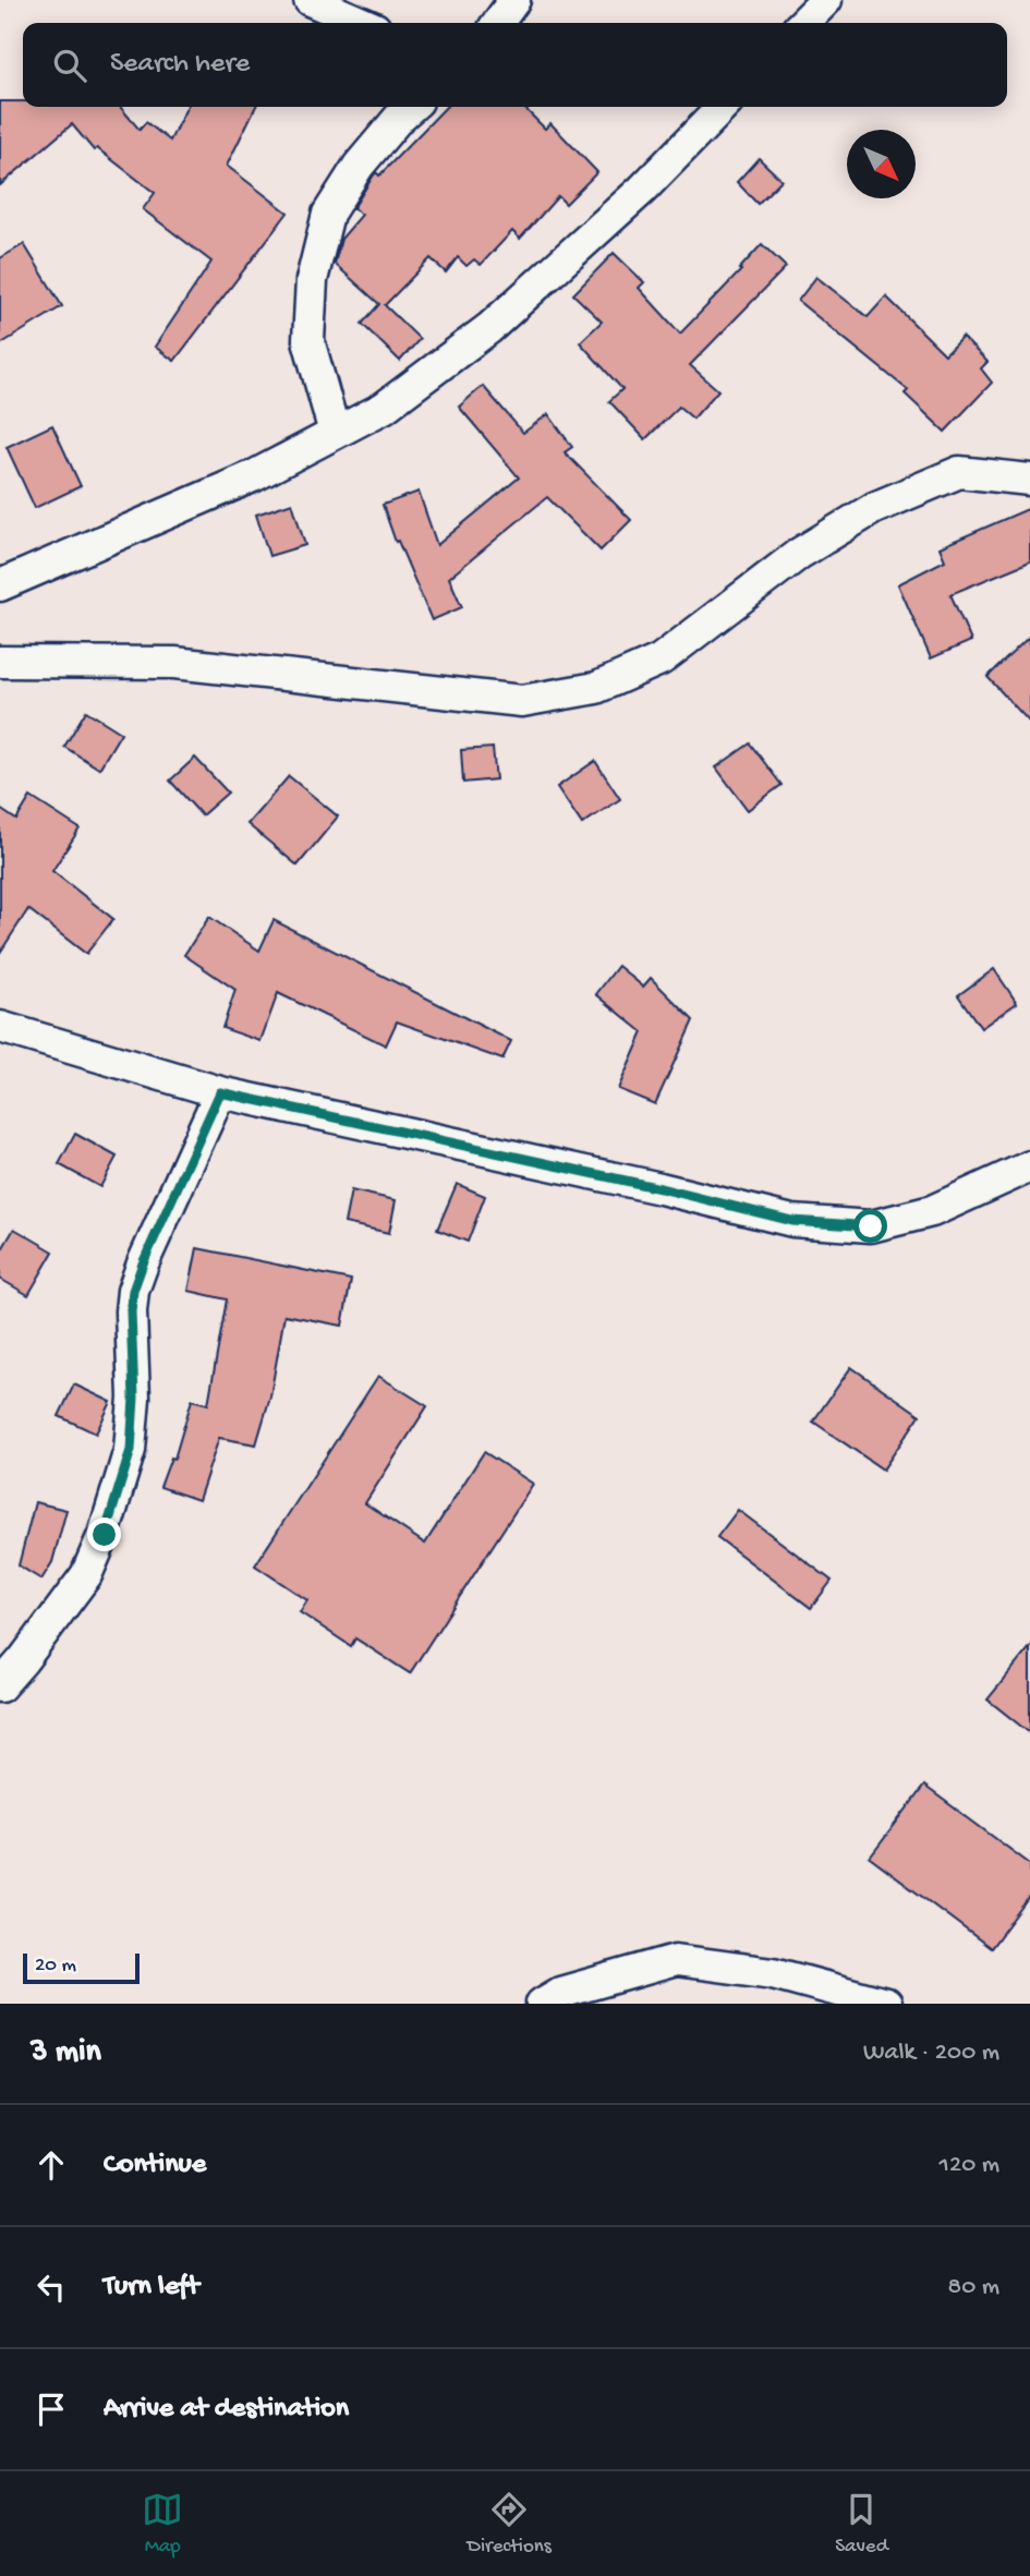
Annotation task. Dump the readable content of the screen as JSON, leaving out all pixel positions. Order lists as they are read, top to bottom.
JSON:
{
  "scale_bar": "20 m",
  "north": "bottom right",
  "page": {
    "search": "Search here",
    "scale": "20 m",
    "heading": ["3 min", "Walk · 200 m"],
    "list": [
      ["Continue", "120 m"],
      ["Turn left", "80 m"],
      "Arrive at destination"
    ],
    "nav": ["Map", "Directions", "Saved"]
  }
}
